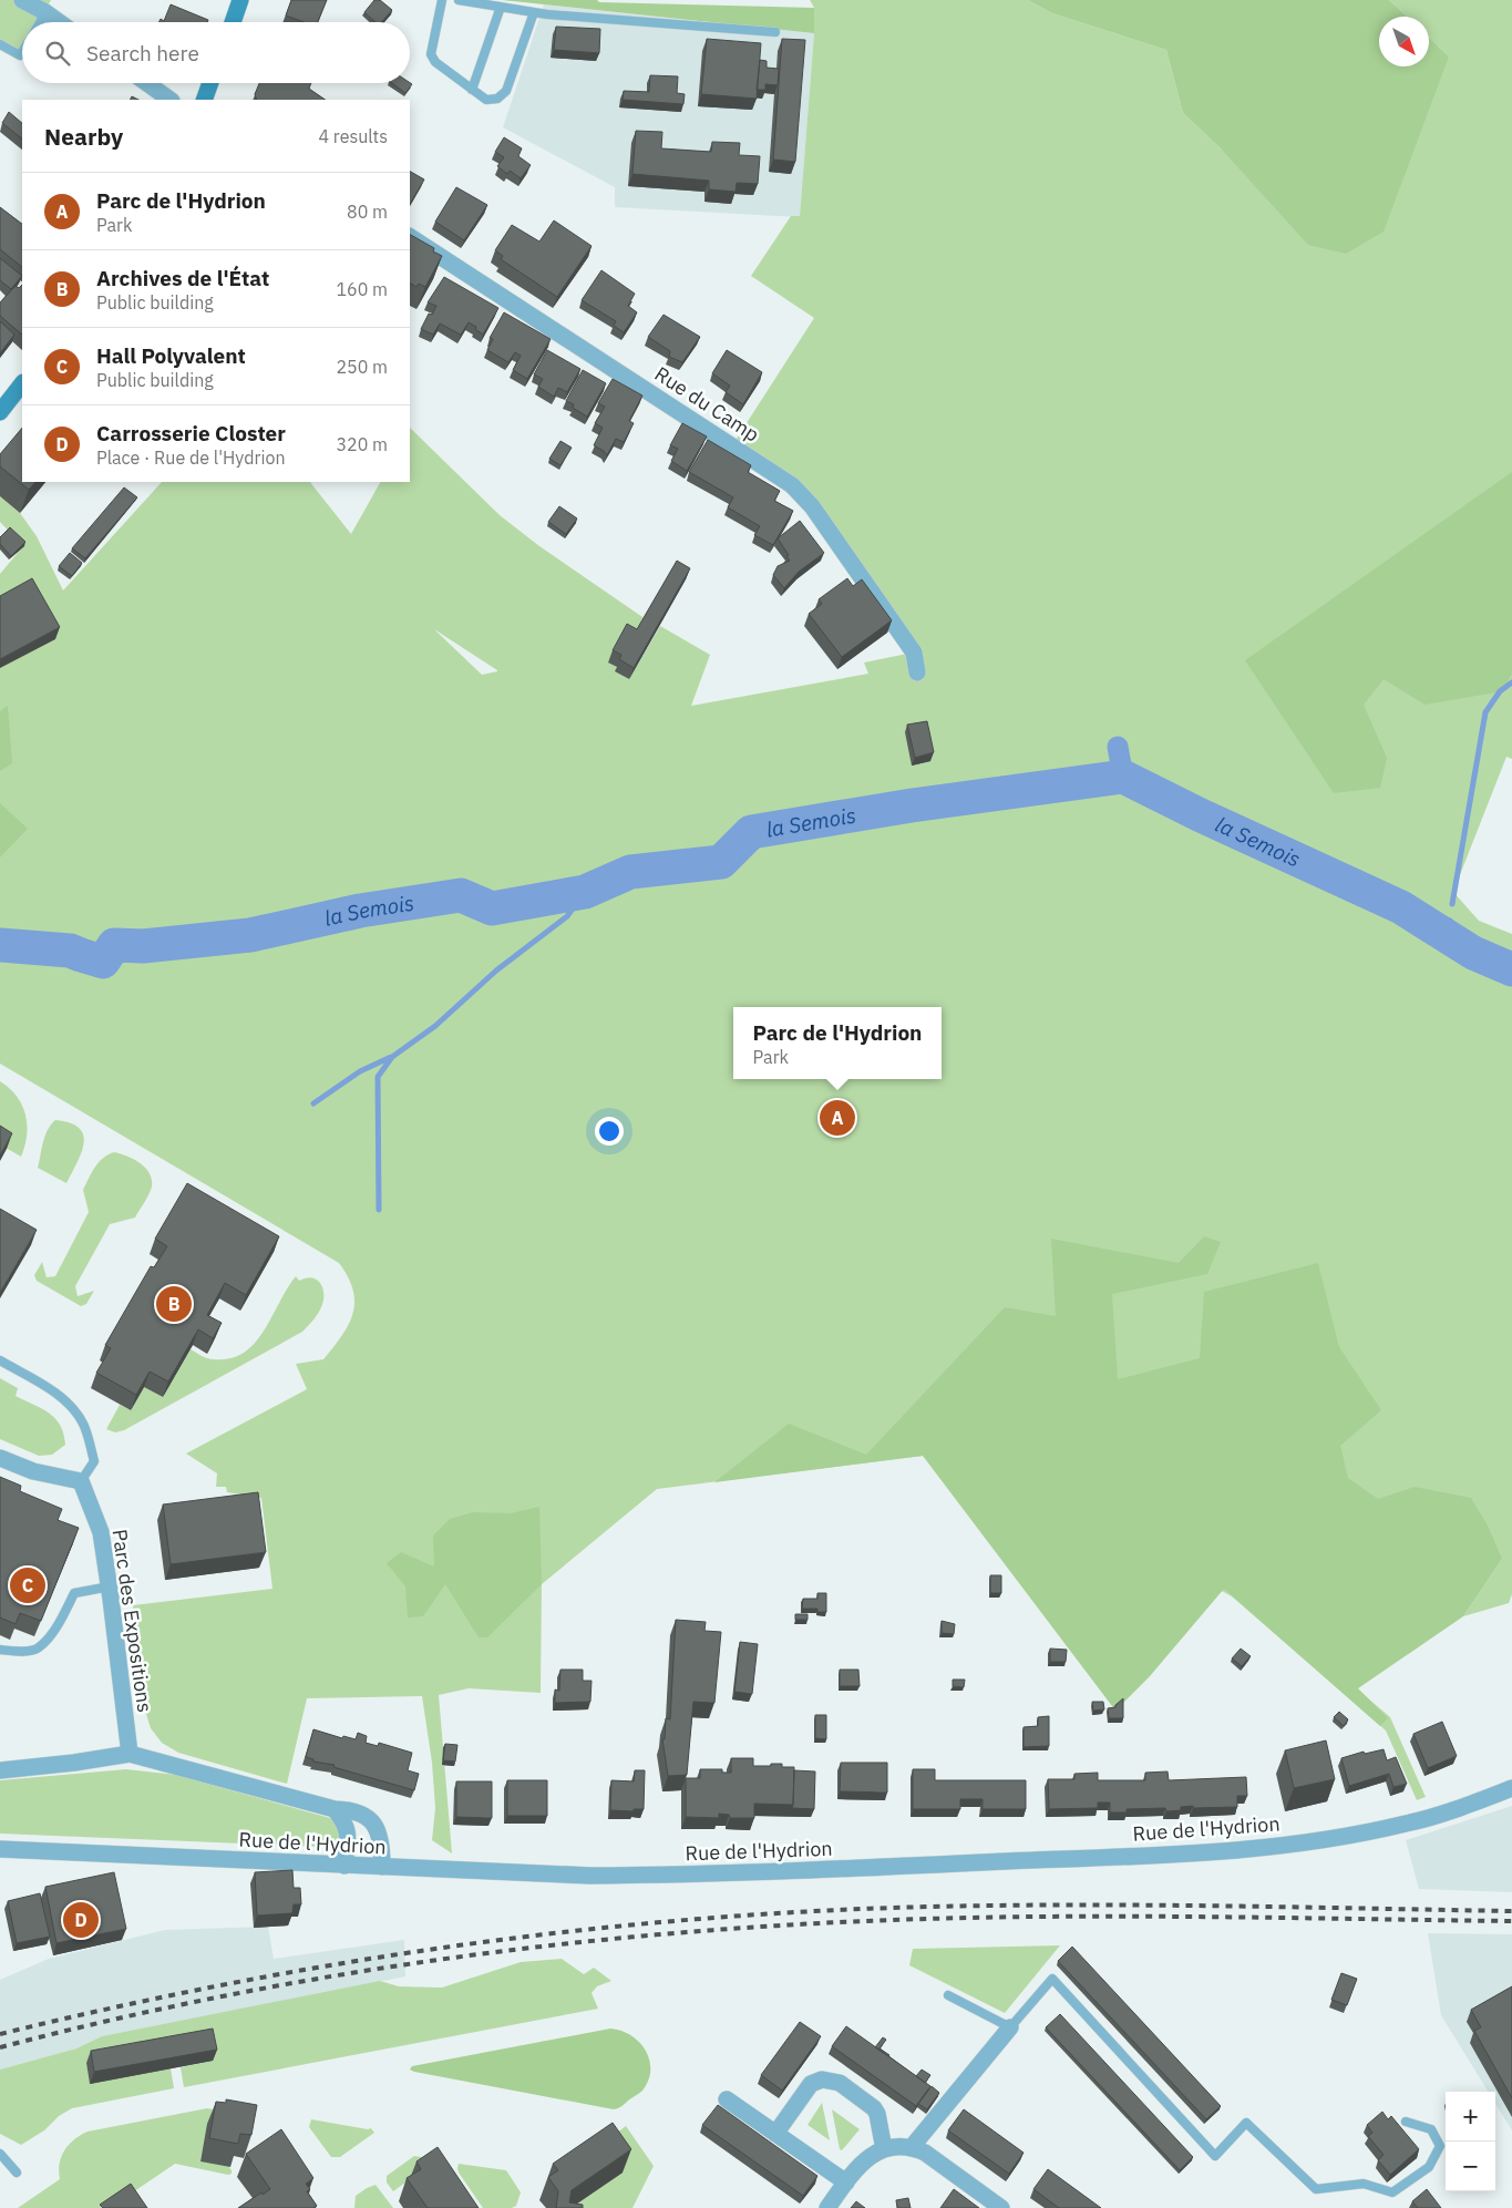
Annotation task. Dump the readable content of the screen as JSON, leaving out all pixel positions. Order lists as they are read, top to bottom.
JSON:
{
  "streets": {
    "street": ["Rue du Camp", "Parc des Expositions", "Rue de l'Hydrion"]
  },
  "water": ["la Semois"],
  "north": "bottom right",
  "page": {
    "search": "Search here",
    "heading": ["Nearby", "4 results"],
    "list": [
      {
        "mark": "A",
        "name": "Parc de l'Hydrion",
        "note": "Park",
        "value": "80 m"
      },
      {
        "mark": "B",
        "name": "Archives de l'État",
        "note": "Public building",
        "value": "160 m"
      },
      {
        "mark": "C",
        "name": "Hall Polyvalent",
        "note": "Public building",
        "value": "250 m"
      },
      {
        "mark": "D",
        "name": "Carrosserie Closter",
        "note": "Place · Rue de l'Hydrion",
        "value": "320 m"
      }
    ],
    "popup": ["Parc de l'Hydrion", "Park"],
    "pins": [
      "A",
      "B",
      "C",
      "D"
    ],
    "map_buttons": ["+", "−"]
  }
}
